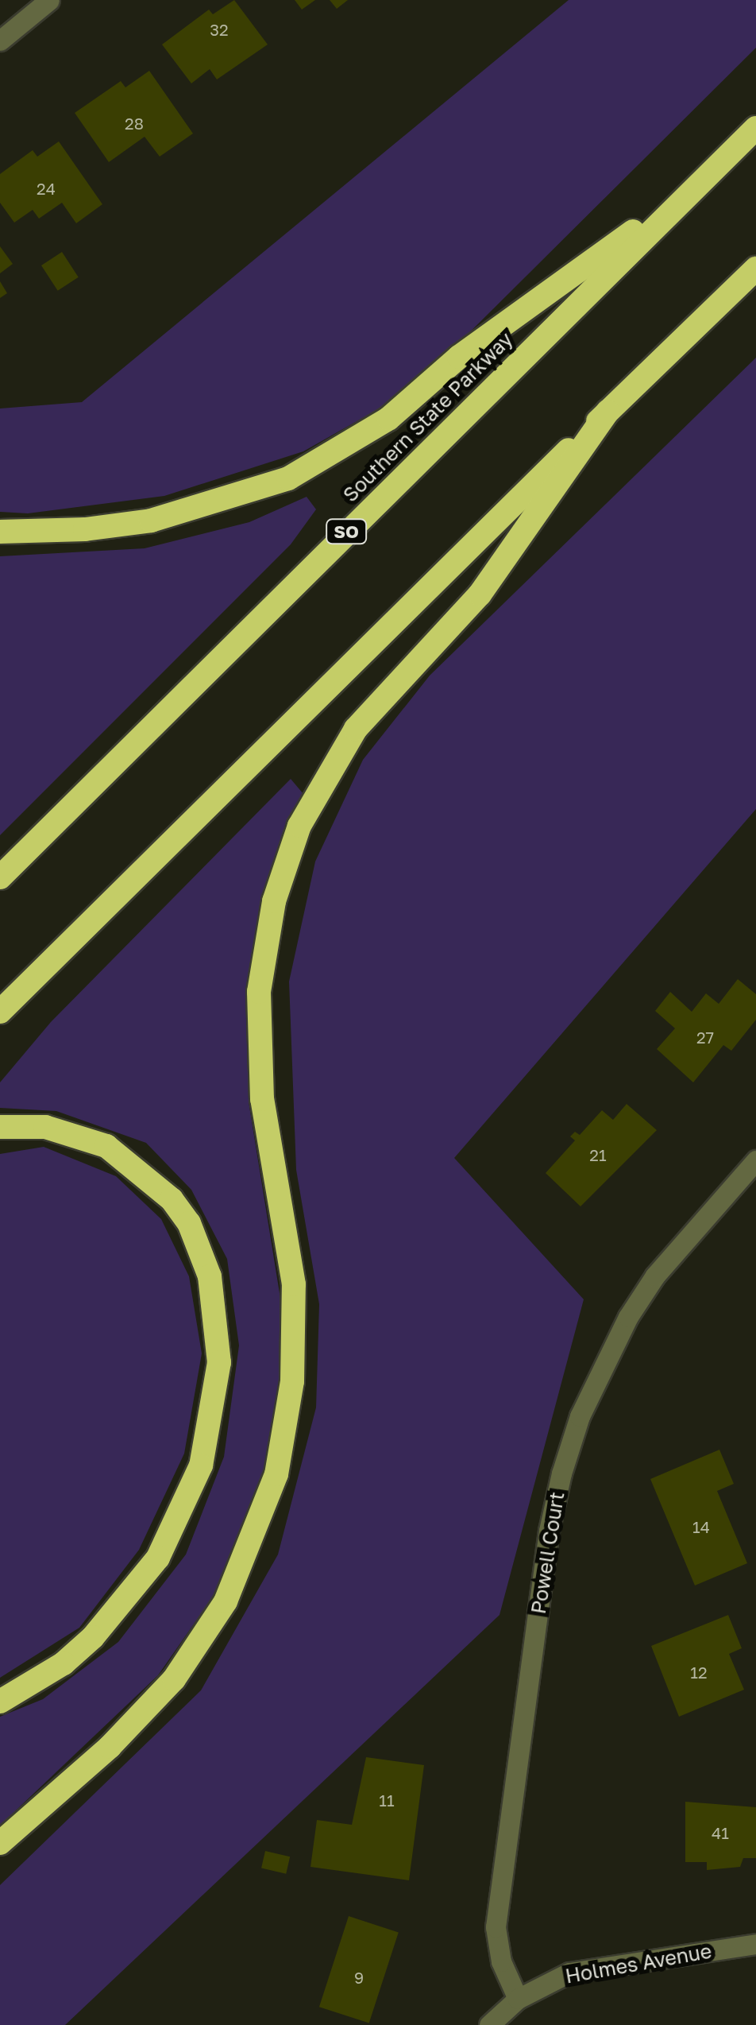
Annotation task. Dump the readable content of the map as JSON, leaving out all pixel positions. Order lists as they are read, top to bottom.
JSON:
{
  "streets": {
    "highway": ["Southern State Parkway", "SO"],
    "street": ["Powell Court", "Holmes Avenue"]
  },
  "crossings": [
    ["Powell Court", "Holmes Avenue"]
  ],
  "house_numbers": [
    "32",
    "28",
    "24",
    "27",
    "21",
    "14",
    "12",
    "11",
    "41",
    "9"
  ]
}
